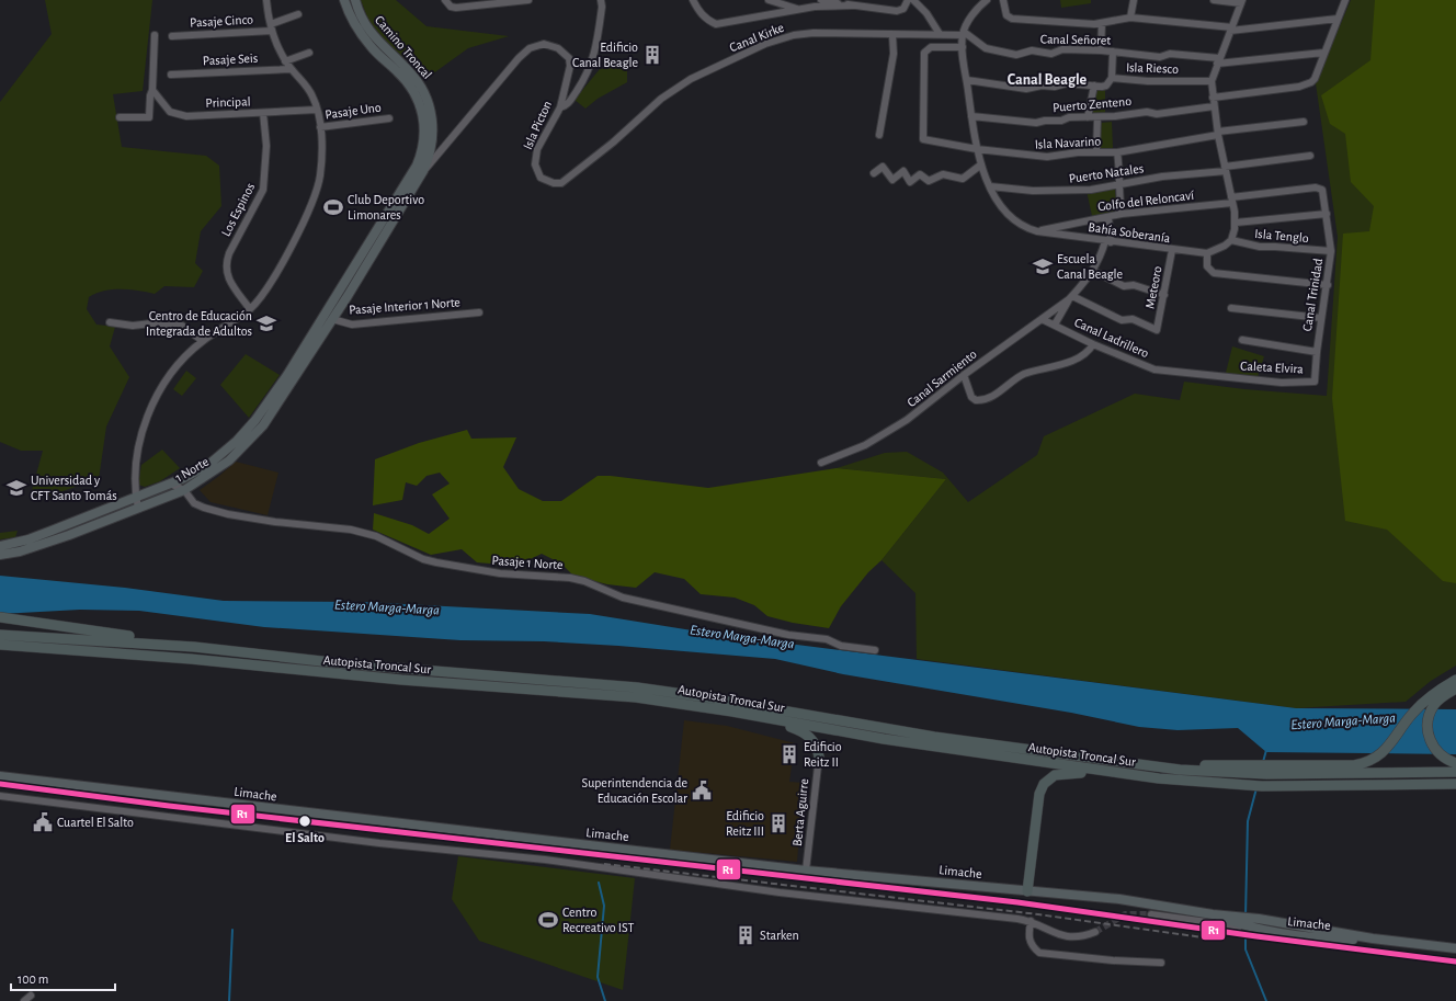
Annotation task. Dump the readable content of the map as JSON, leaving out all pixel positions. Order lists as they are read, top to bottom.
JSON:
{
  "streets": {
    "highway": ["Autopista Troncal Sur"],
    "main road": ["Camino Troncal", "1 Norte", "Limache"],
    "street": [
      "Pasaje Cinco",
      "Canal Kirke",
      "Canal Señoret",
      "Pasaje Seis",
      "Isla Riesco",
      "Principal",
      "Puerto Zenteno",
      "Pasaje Uno",
      "Isla Picton",
      "Isla Navarino",
      "Puerto Natales",
      "Golfo del Reloncaví",
      "Los Espinos",
      "Bahía Soberanía",
      "Isla Tenglo",
      "Meteoro",
      "Canal Trinidad",
      "Pasaje Interior 1 Norte",
      "Canal Ladrillero",
      "Caleta Elvira",
      "Canal Sarmiento",
      "Pasaje 1 Norte",
      "Berta Aguirre"
    ]
  },
  "crossings": [
    ["Canal Kirke", "Canal Señoret"],
    ["Canal Kirke", "Isla Picton"],
    ["Canal Kirke", "Bahía Soberanía"],
    ["Canal Señoret", "Bahía Soberanía"],
    ["Camino Troncal", "Isla Picton"],
    ["Camino Troncal", "Pasaje Interior 1 Norte"],
    ["Camino Troncal", "1 Norte"],
    ["Isla Riesco", "Bahía Soberanía"],
    ["Principal", "Los Espinos"],
    ["Puerto Zenteno", "Bahía Soberanía"],
    ["Isla Navarino", "Bahía Soberanía"],
    ["Puerto Natales", "Bahía Soberanía"],
    ["Golfo del Reloncaví", "Bahía Soberanía"],
    ["Golfo del Reloncaví", "Canal Trinidad"],
    ["Bahía Soberanía", "Meteoro"],
    ["Bahía Soberanía", "Canal Sarmiento"],
    ["Isla Tenglo", "Canal Trinidad"],
    ["Meteoro", "Canal Sarmiento"],
    ["Canal Trinidad", "Caleta Elvira"],
    ["Pasaje Interior 1 Norte", "1 Norte"],
    ["Canal Ladrillero", "Caleta Elvira"],
    ["Canal Ladrillero", "Canal Sarmiento"],
    ["1 Norte", "Pasaje 1 Norte"],
    ["Limache", "Berta Aguirre"]
  ],
  "districts": ["Canal Beagle"],
  "water": ["Estero Marga-Marga"],
  "places": {
    "building": [
      "Edificio Canal Beagle",
      "Edificio Reitz II",
      "Edificio Reitz III",
      "Starken"
    ],
    "sports": ["Club Deportivo Limonares", "Centro Recreativo IST"],
    "school or university": ["Escuela Canal Beagle", "Centro de Educación Integrada de Adultos", "Universidad y CFT Santo Tomás"],
    "public building": ["Superintendencia de Educación Escolar", "Cuartel El Salto"],
    "other": ["El Salto"]
  },
  "lines": ["transit line R1"],
  "scale_bar": "100 m"
}
